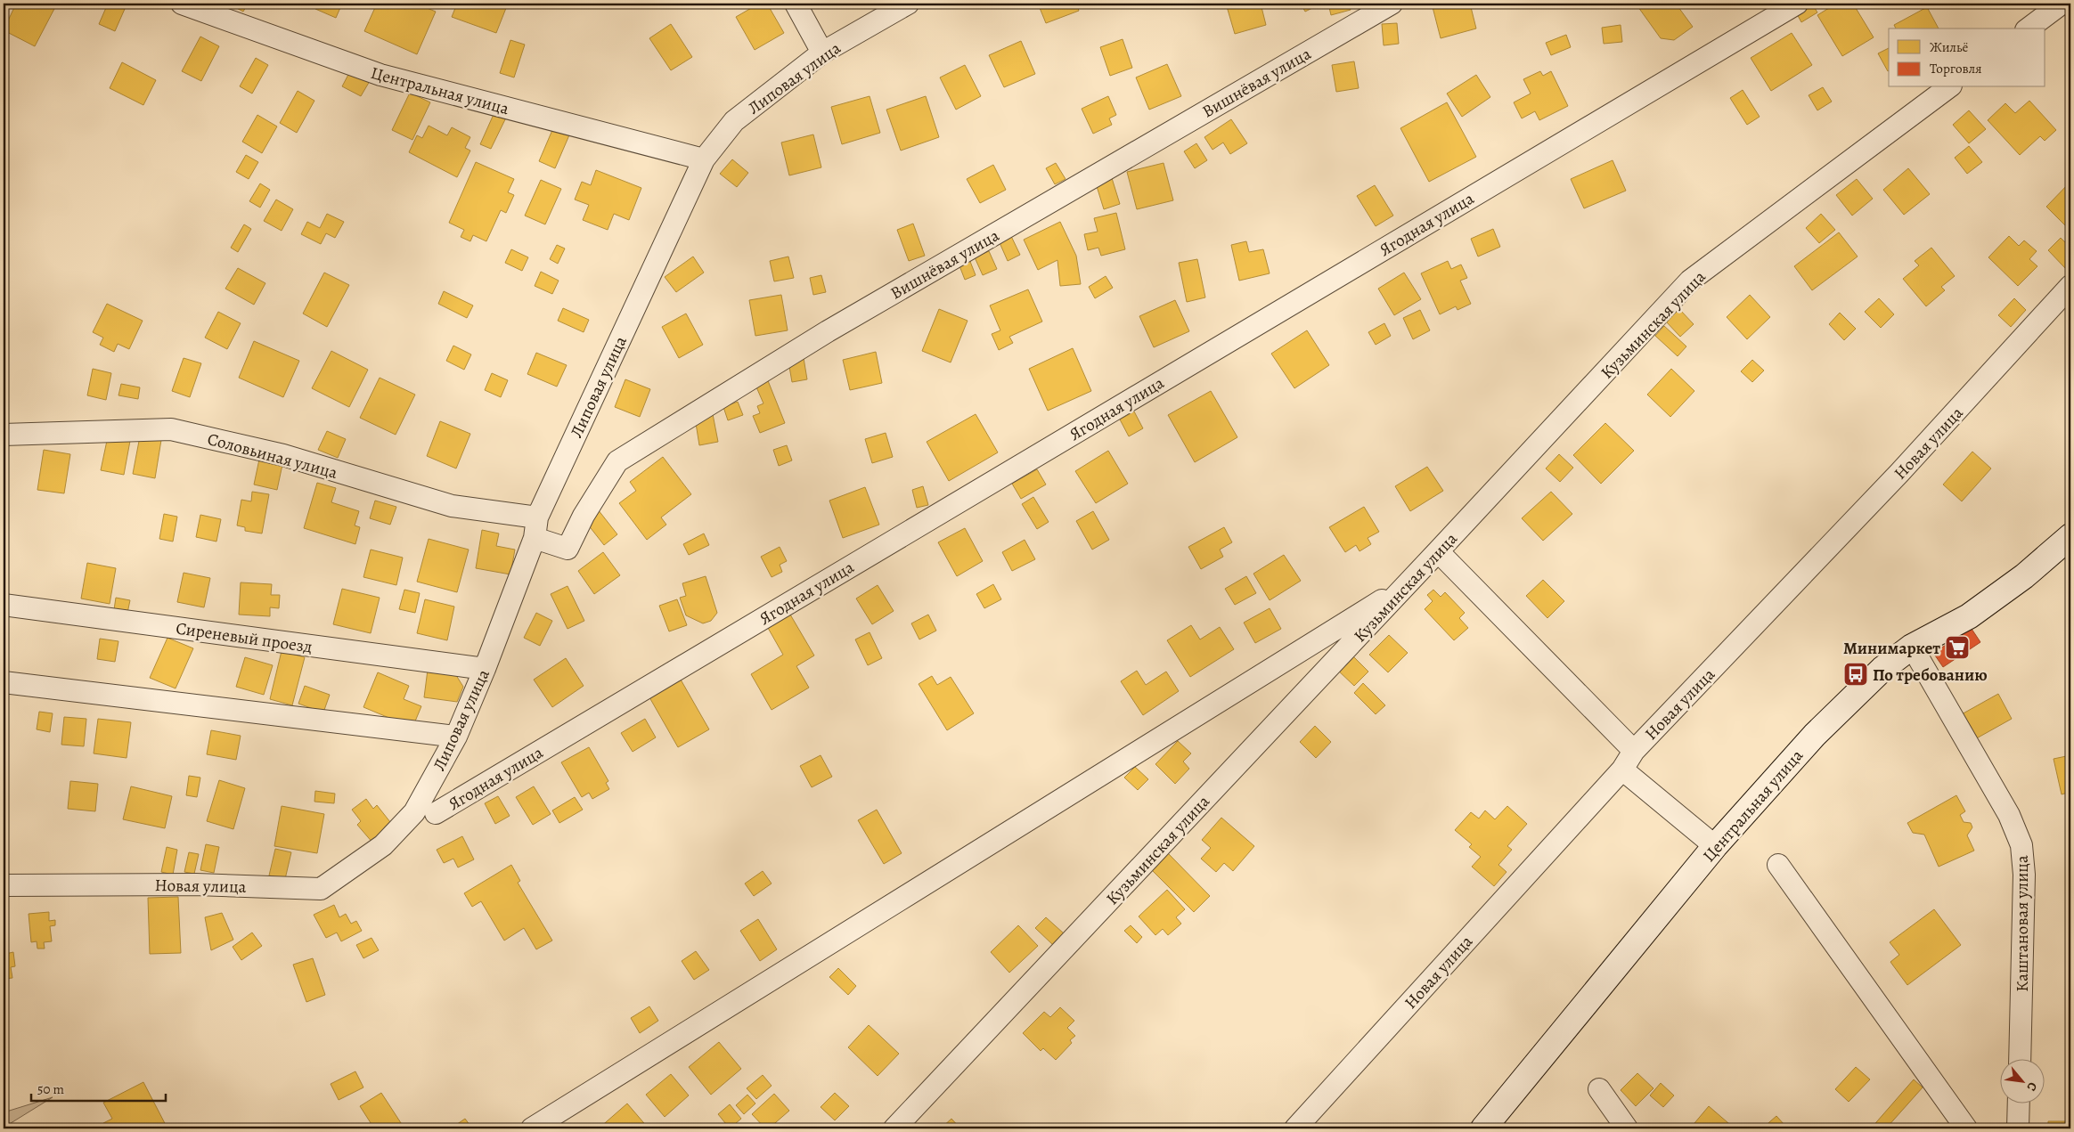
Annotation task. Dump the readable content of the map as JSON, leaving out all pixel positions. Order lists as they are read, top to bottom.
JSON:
{
  "streets": {
    "street": [
      "Липовая улица",
      "Вишнёвая улица",
      "Центральная улица",
      "Ягодная улица",
      "Кузьминская улица",
      "Новая улица",
      "Соловьиная улица",
      "Сиреневый проезд",
      "Каштановая улица"
    ]
  },
  "crossings": [
    ["Липовая улица", "Вишнёвая улица"],
    ["Липовая улица", "Центральная улица"],
    ["Липовая улица", "Новая улица"],
    ["Липовая улица", "Соловьиная улица"],
    ["Липовая улица", "Сиреневый проезд"],
    ["Вишнёвая улица", "Соловьиная улица"],
    ["Центральная улица", "Каштановая улица"]
  ],
  "places": {
    "supermarket": ["Минимаркет"],
    "bus stop": ["По требованию"]
  },
  "legend": ["Жильё", "Торговля"],
  "scale_bar": "50 m",
  "north": "bottom right"
}
